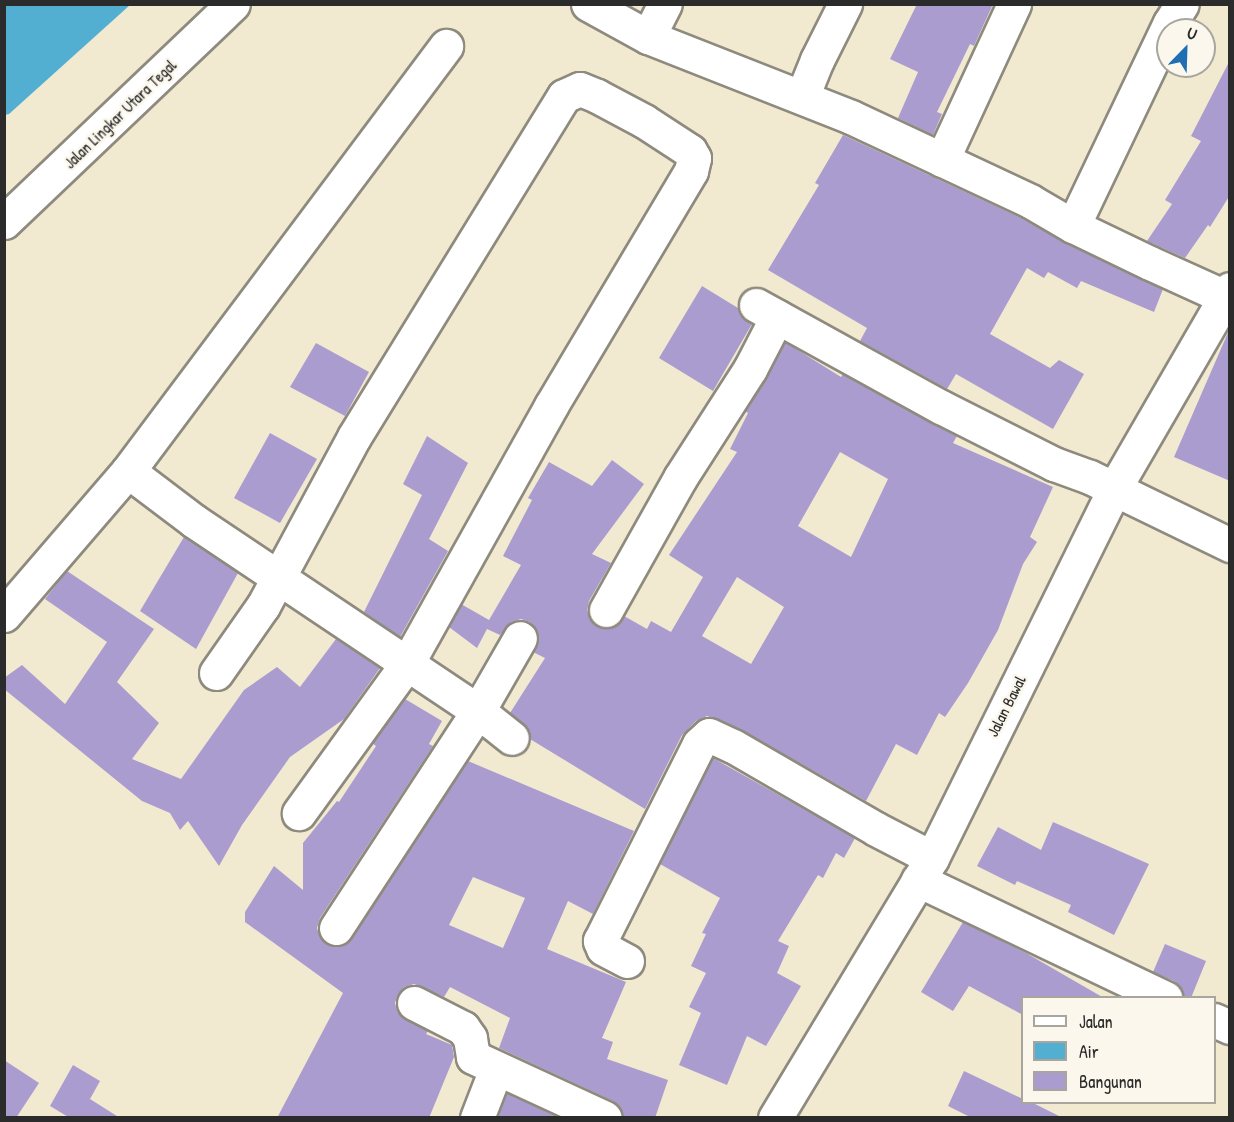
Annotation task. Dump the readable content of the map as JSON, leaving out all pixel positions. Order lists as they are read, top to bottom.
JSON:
{
  "streets": {
    "main road": ["Jalan Lingkar Utara Tegal", "Jalan Bawal"]
  },
  "legend": ["Jalan", "Air", "Bangunan"],
  "north": "top right"
}
